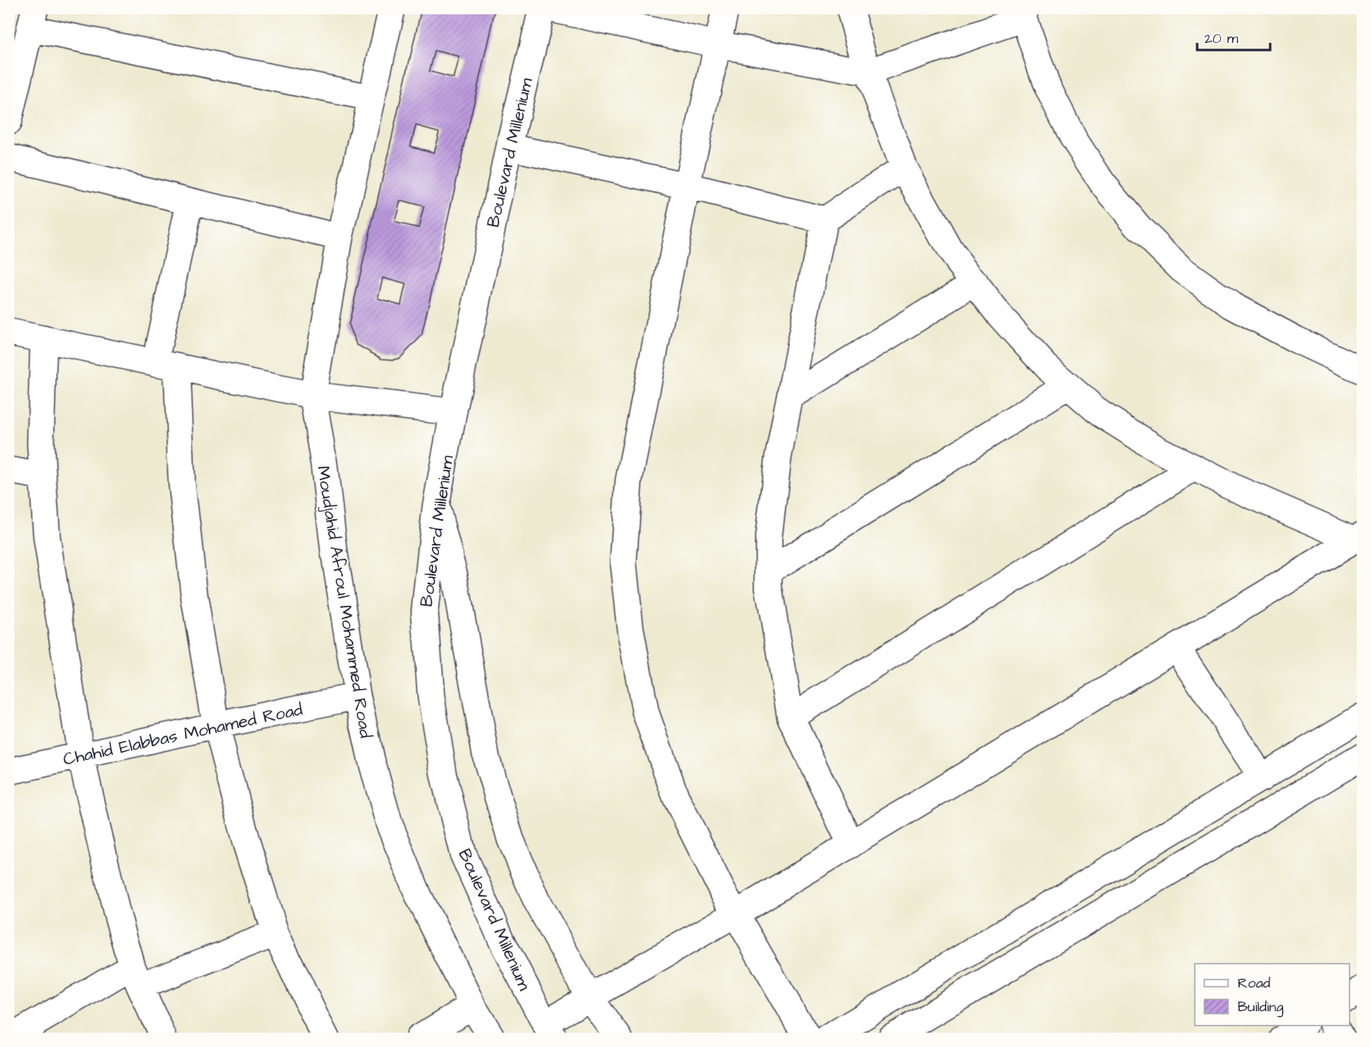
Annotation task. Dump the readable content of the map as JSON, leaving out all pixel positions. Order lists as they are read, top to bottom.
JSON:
{
  "streets": {
    "street": ["Boulevard Millenium", "Moudjahid Afroul Mohammed Road", "Chahid Elabbas Mohamed Road"]
  },
  "crossings": [
    ["Moudjahid Afroul Mohammed Road", "Chahid Elabbas Mohamed Road"]
  ],
  "legend": ["Road", "Building"],
  "scale_bar": "20 m"
}
